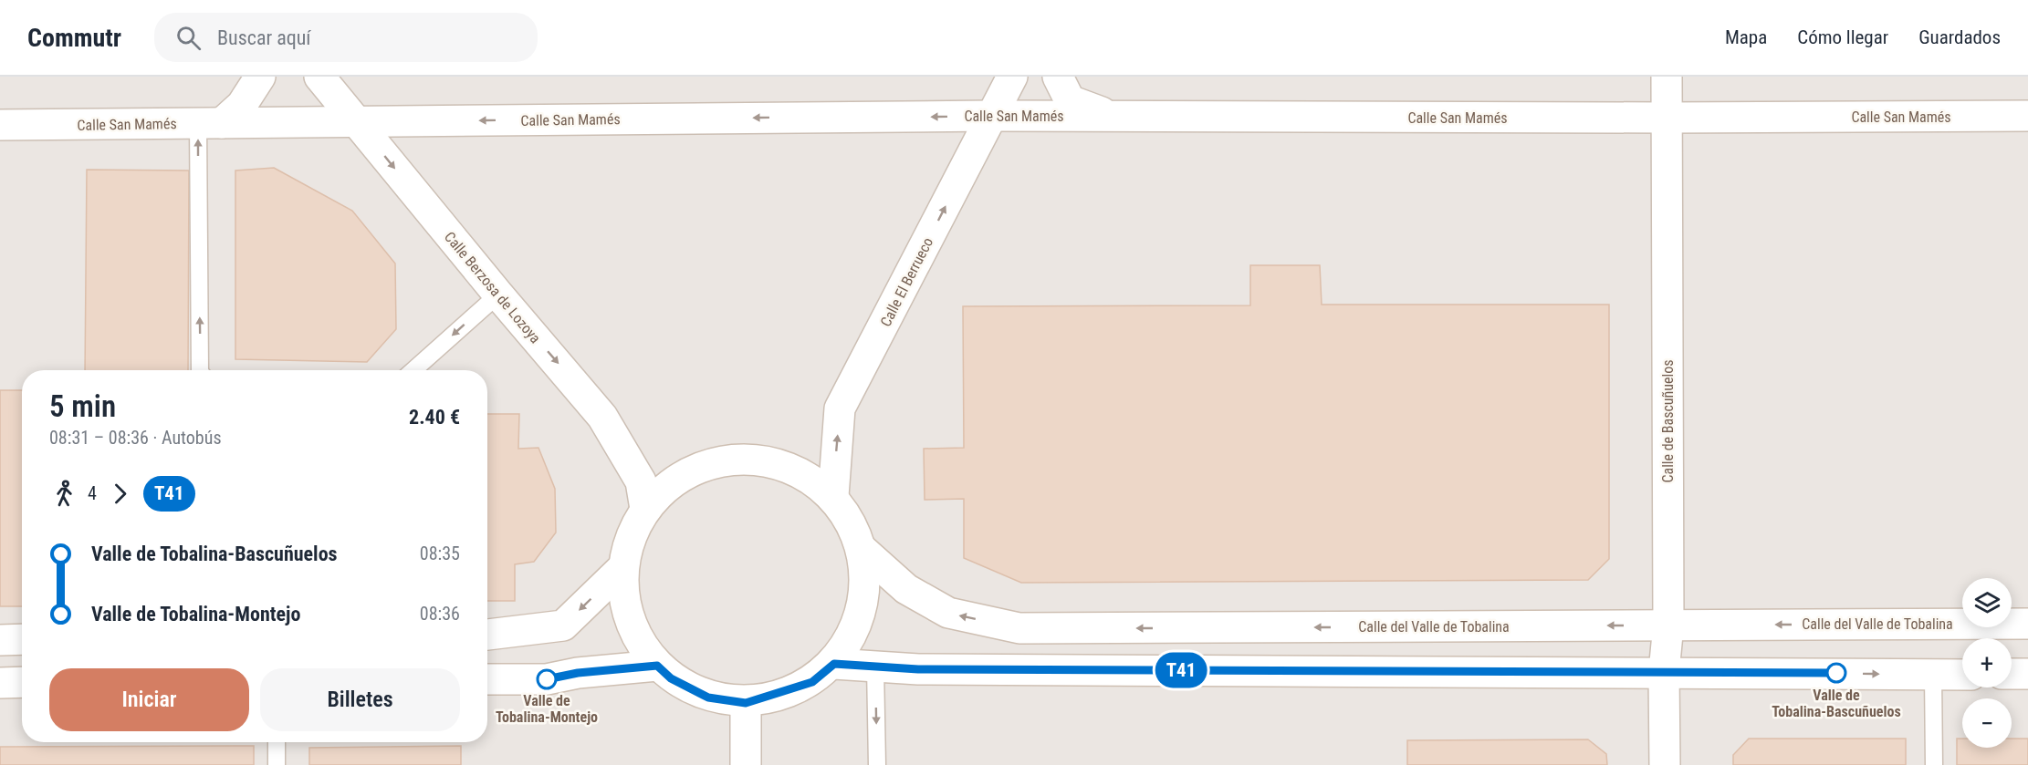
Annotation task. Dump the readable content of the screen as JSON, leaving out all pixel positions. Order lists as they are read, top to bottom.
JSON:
{
  "streets": {
    "street": [
      "Calle San Mamés",
      "Calle El Berrueco",
      "Calle Berzosa de Lozoya",
      "Calle de Bascuñuelos",
      "Calle del Valle de Tobalina"
    ]
  },
  "crossings": [
    ["Calle San Mamés", "Calle El Berrueco"],
    ["Calle San Mamés", "Calle Berzosa de Lozoya"],
    ["Calle San Mamés", "Calle de Bascuñuelos"],
    ["Calle de Bascuñuelos", "Calle del Valle de Tobalina"]
  ],
  "one_way": ["Calle El Berrueco", "Calle Berzosa de Lozoya"],
  "places": ["Valle de Tobalina-Bascuñuelos", "Valle de Tobalina-Montejo"],
  "lines": ["bus line T41"],
  "page": {
    "header": "Commutr",
    "search": "Buscar aquí",
    "nav": ["Mapa", "Cómo llegar", "Guardados"],
    "on_map": "T41",
    "heading": ["5 min", "08:31 – 08:36 · Autobús", "2.40 €"],
    "legs": ["4", "T41"],
    "list": [
      {
        "name": "Valle de Tobalina-Bascuñuelos",
        "value": "08:35"
      },
      {
        "name": "Valle de Tobalina-Montejo",
        "value": "08:36"
      }
    ],
    "map_buttons": ["+", "−"],
    "buttons": ["Iniciar", "Billetes"]
  }
}
